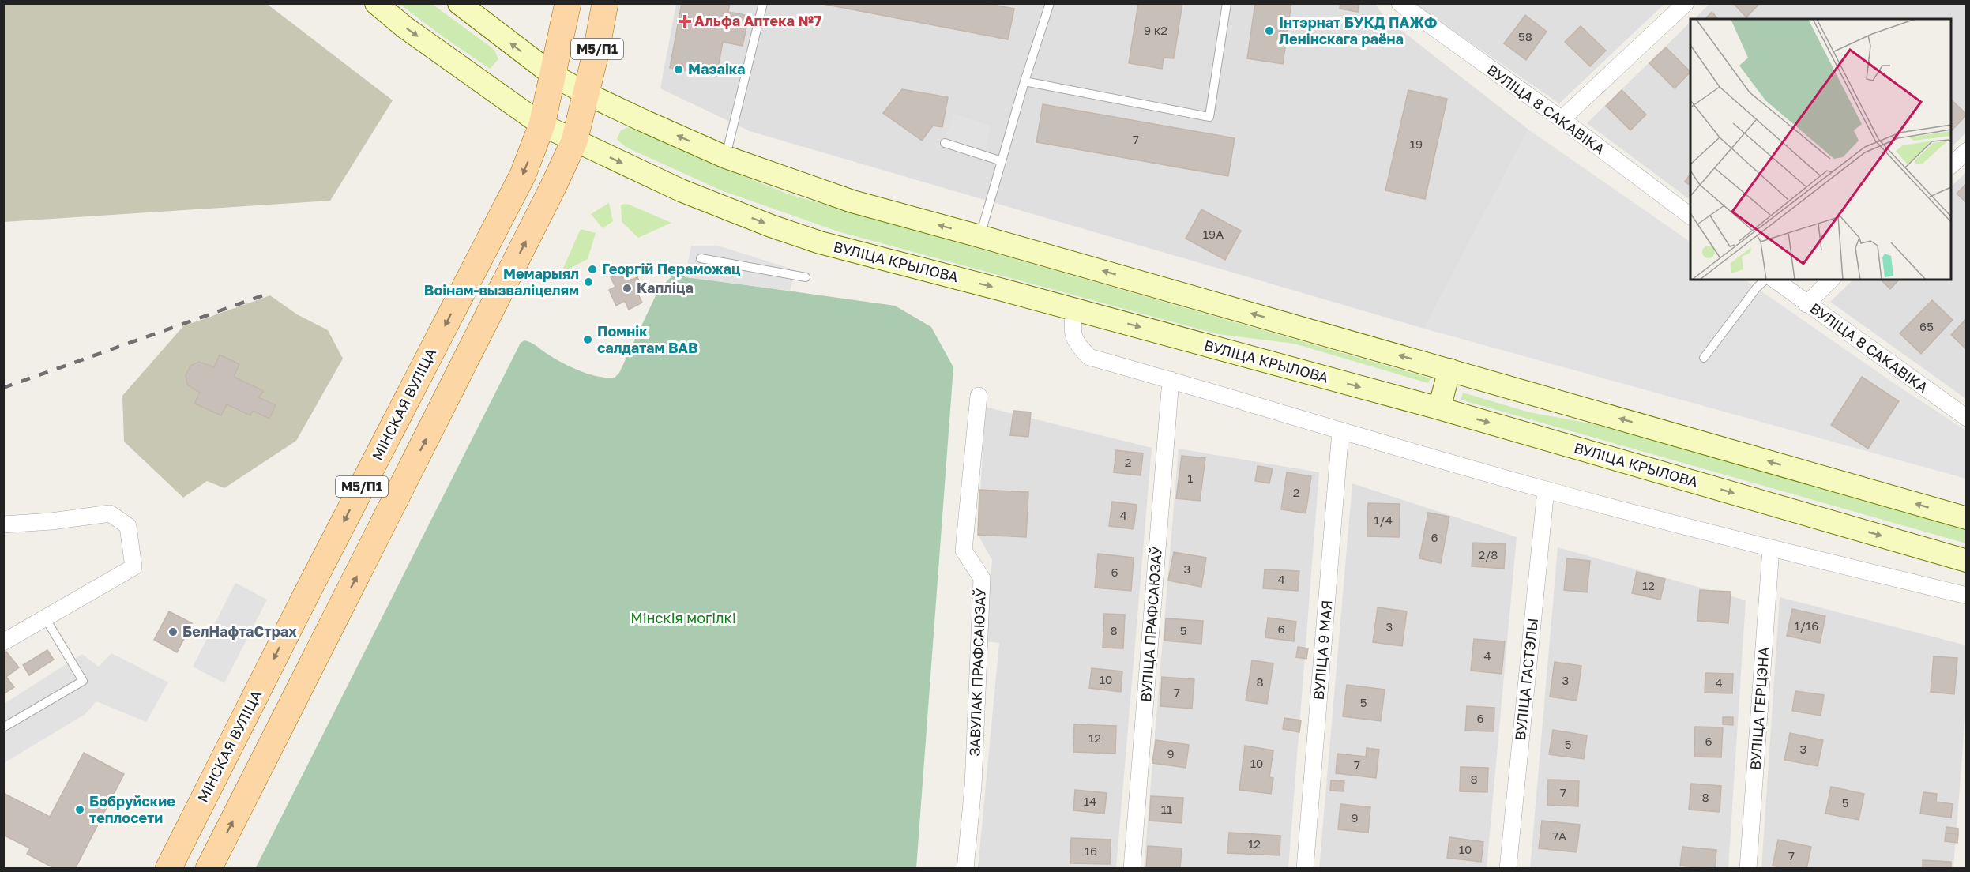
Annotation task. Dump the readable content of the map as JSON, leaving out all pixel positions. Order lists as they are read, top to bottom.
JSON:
{
  "streets": {
    "main road": ["М5/П1", "ВУЛІЦА КРЫЛОВА", "МІНСКАЯ ВУЛІЦА"],
    "street": [
      "ВУЛІЦА 8 САКАВІКА",
      "ВУЛІЦА ПРАФСАЮЗАЎ",
      "ВУЛІЦА 9 МАЯ",
      "ЗАВУЛАК ПРАФСАЮЗАЎ",
      "ВУЛІЦА ГАСТЭЛЫ",
      "ВУЛІЦА ГЕРЦЭНА"
    ]
  },
  "crossings": [
    ["М5/П1", "ВУЛІЦА КРЫЛОВА"],
    ["ВУЛІЦА КРЫЛОВА", "МІНСКАЯ ВУЛІЦА"]
  ],
  "parks": ["Мінскія могілкі"],
  "places": {
    "health": ["Альфа Аптека №7"],
    "other": [
      "Інтэрнат БУКД ПАЖФ Ленінскага раёна",
      "Мазаіка",
      "Георгій Пераможац",
      "Мемарыял Воінам-вызваліцелям",
      "Капліца",
      "Помнік салдатам ВАВ",
      "БелНафтаСтрах",
      "Бобруйские теплосети"
    ]
  },
  "house_numbers": [
    "9 к2",
    "58",
    "7",
    "19",
    "19А",
    "65",
    "2",
    "1",
    "2",
    "4",
    "1/4",
    "6",
    "2/8",
    "3",
    "6",
    "4",
    "12",
    "1/16",
    "3",
    "6",
    "8",
    "5",
    "4",
    "10",
    "3",
    "8",
    "4",
    "7",
    "5",
    "6",
    "12",
    "6",
    "5",
    "3",
    "9",
    "10",
    "7",
    "8",
    "7",
    "8",
    "14",
    "5",
    "11",
    "9",
    "7А",
    "12",
    "10",
    "16",
    "7"
  ]
}
